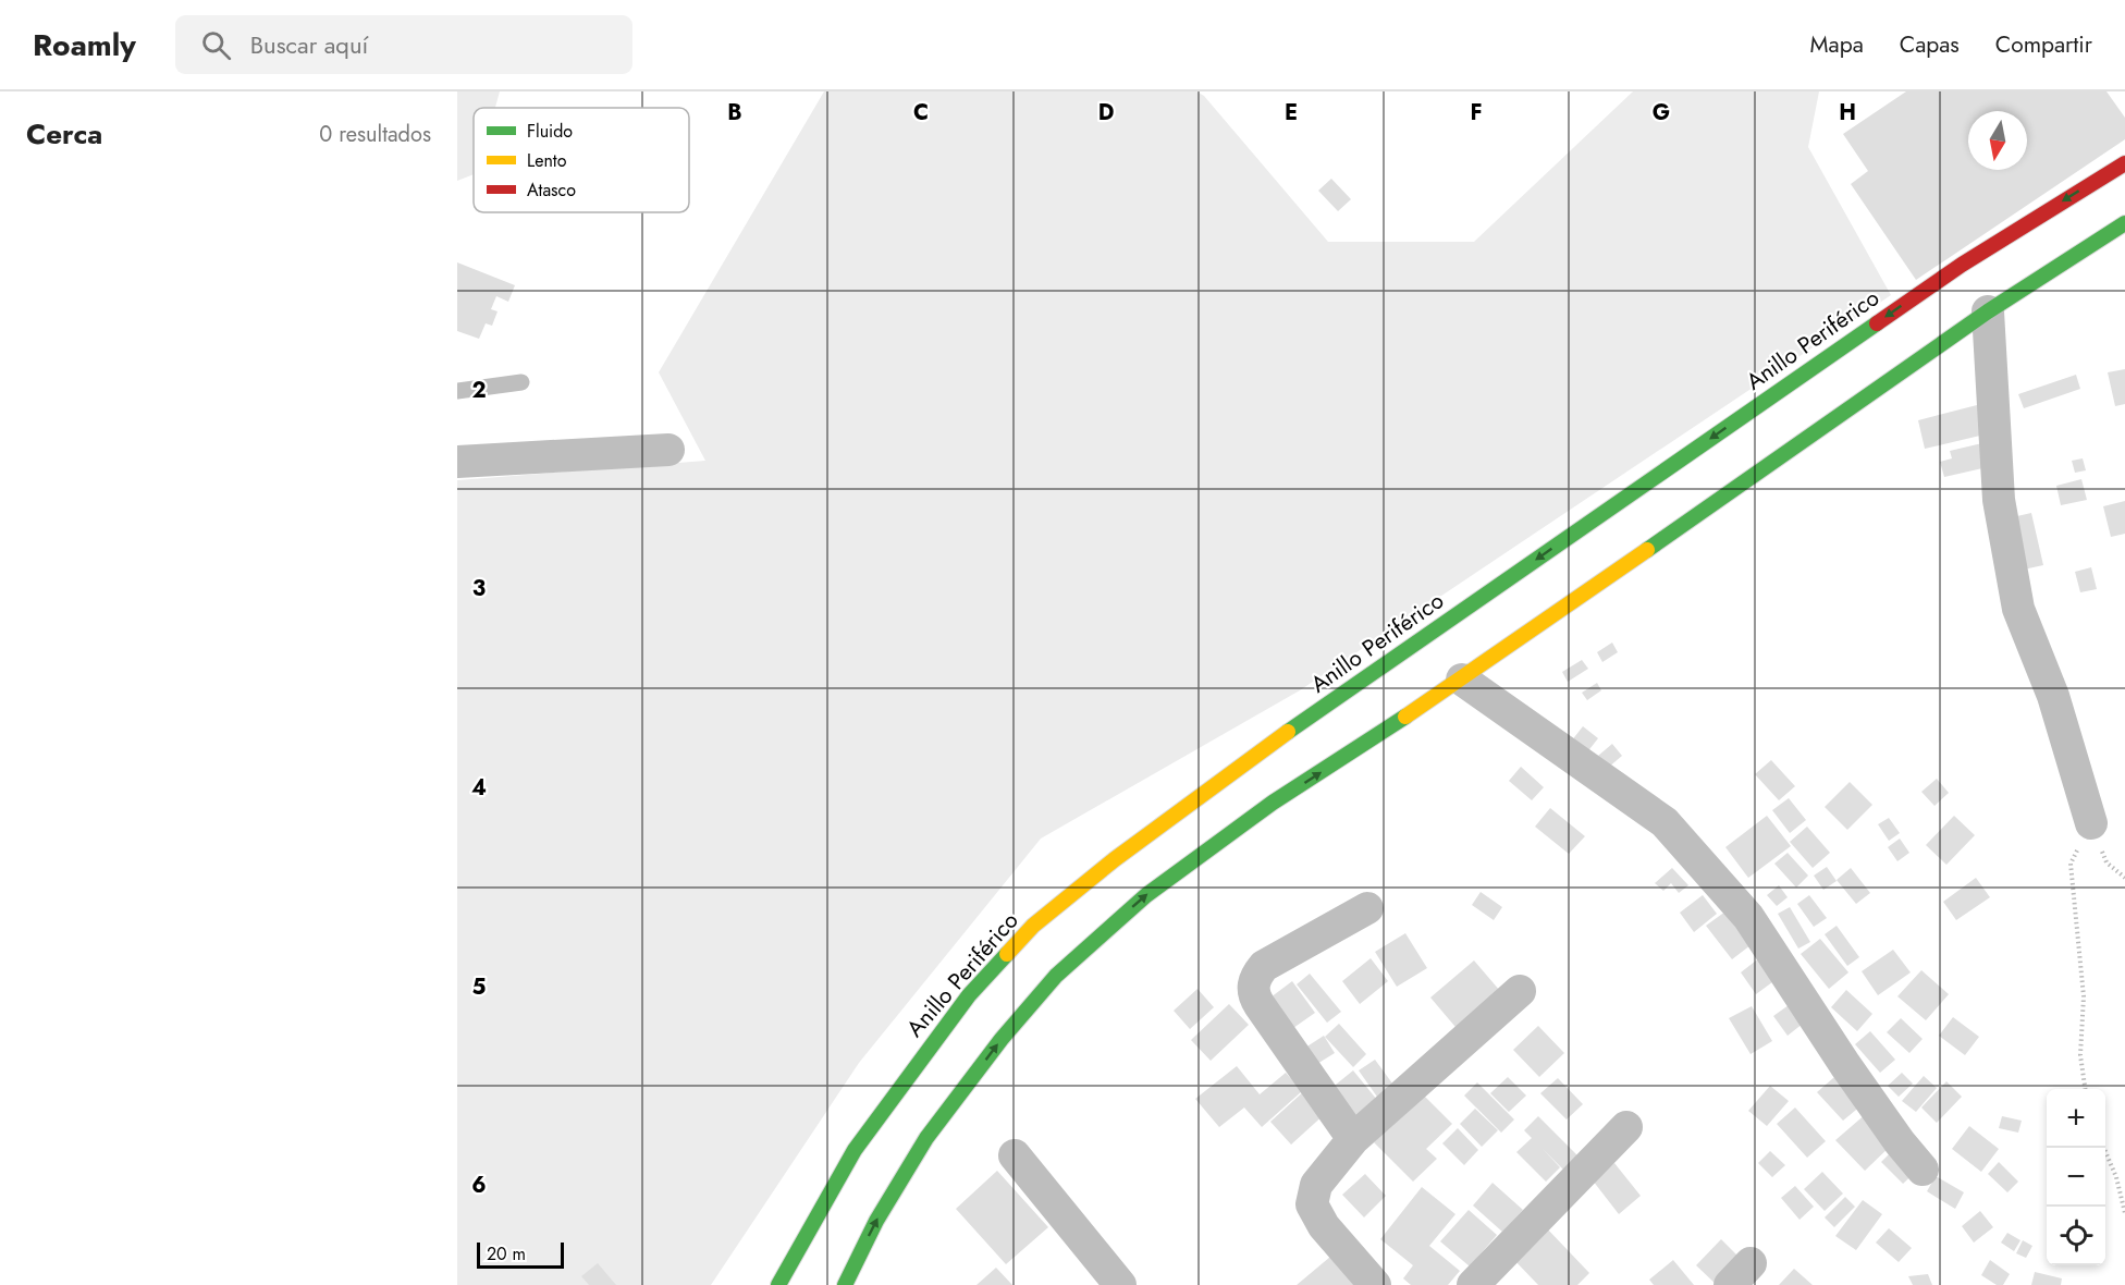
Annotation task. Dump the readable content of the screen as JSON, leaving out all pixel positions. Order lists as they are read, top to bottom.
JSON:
{
  "streets": {
    "highway": ["Anillo Periférico"]
  },
  "legend": ["Fluido", "Lento", "Atasco"],
  "scale_bar": "20 m",
  "north": "bottom",
  "page": {
    "header": "Roamly",
    "search": "Buscar aquí",
    "nav": ["Mapa", "Capas", "Compartir"],
    "heading": ["Cerca", "0 resultados"],
    "map_buttons": ["+", "−"],
    "scale": "20 m"
  },
  "grid": {
    "columns": [
      "B",
      "C",
      "D",
      "E",
      "F",
      "G",
      "H"
    ],
    "rows": [
      "2",
      "3",
      "4",
      "5",
      "6"
    ]
  }
}
